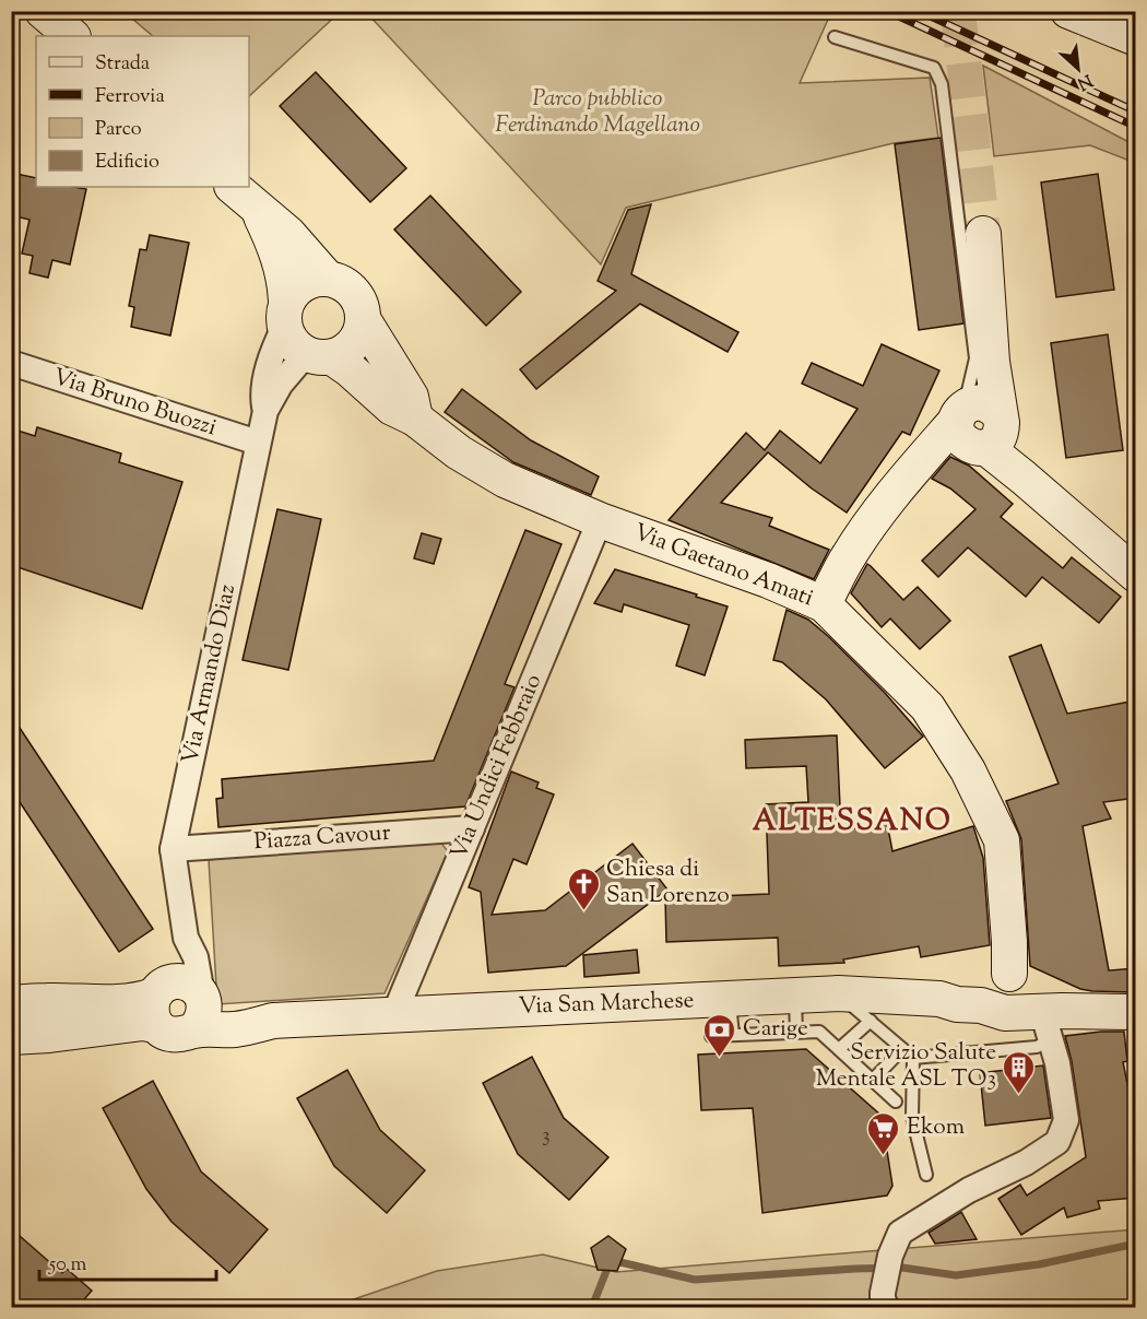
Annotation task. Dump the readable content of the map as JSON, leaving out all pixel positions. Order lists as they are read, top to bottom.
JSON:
{
  "streets": {
    "street": [
      "Via Bruno Buozzi",
      "Via Gaetano Amati",
      "Via Armando Diaz",
      "Via Undici Febbraio",
      "Piazza Cavour",
      "Via San Marchese"
    ]
  },
  "crossings": [
    ["Via Bruno Buozzi", "Via Armando Diaz"],
    ["Via Gaetano Amati", "Via Armando Diaz"],
    ["Via Gaetano Amati", "Via Undici Febbraio"],
    ["Via Gaetano Amati", "Via San Marchese"],
    ["Via Armando Diaz", "Piazza Cavour"],
    ["Via Armando Diaz", "Via San Marchese"],
    ["Via Undici Febbraio", "Piazza Cavour"],
    ["Via Undici Febbraio", "Via San Marchese"]
  ],
  "districts": ["ALTESSANO"],
  "parks": ["Parco pubblico Ferdinando Magellano"],
  "places": {
    "church": ["Chiesa di San Lorenzo"],
    "bank": ["Carige"],
    "building": ["Servizio Salute Mentale ASL TO3"],
    "supermarket": ["Ekom"]
  },
  "house_numbers": ["3"],
  "legend": [
    "Strada",
    "Ferrovia",
    "Parco",
    "Edificio"
  ],
  "scale_bar": "50 m",
  "north": "bottom right"
}
